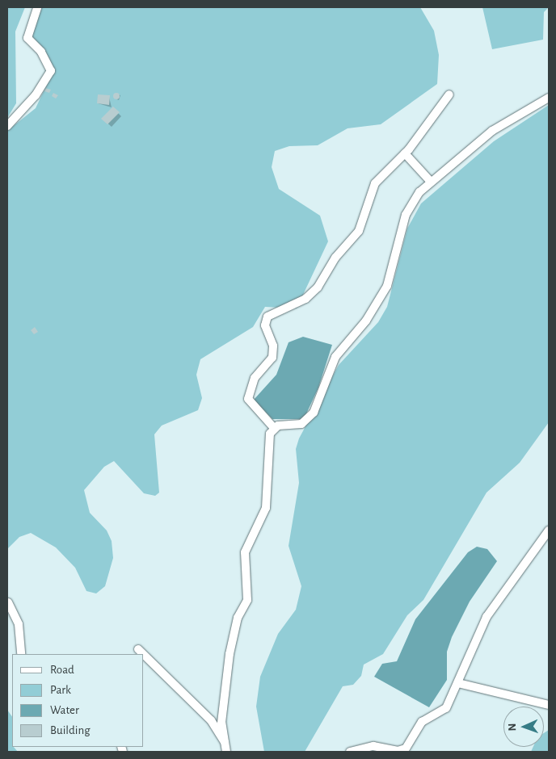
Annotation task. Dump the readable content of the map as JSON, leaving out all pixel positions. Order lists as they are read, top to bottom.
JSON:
{
  "legend": [
    "Road",
    "Park",
    "Water",
    "Building"
  ],
  "north": "left"
}
